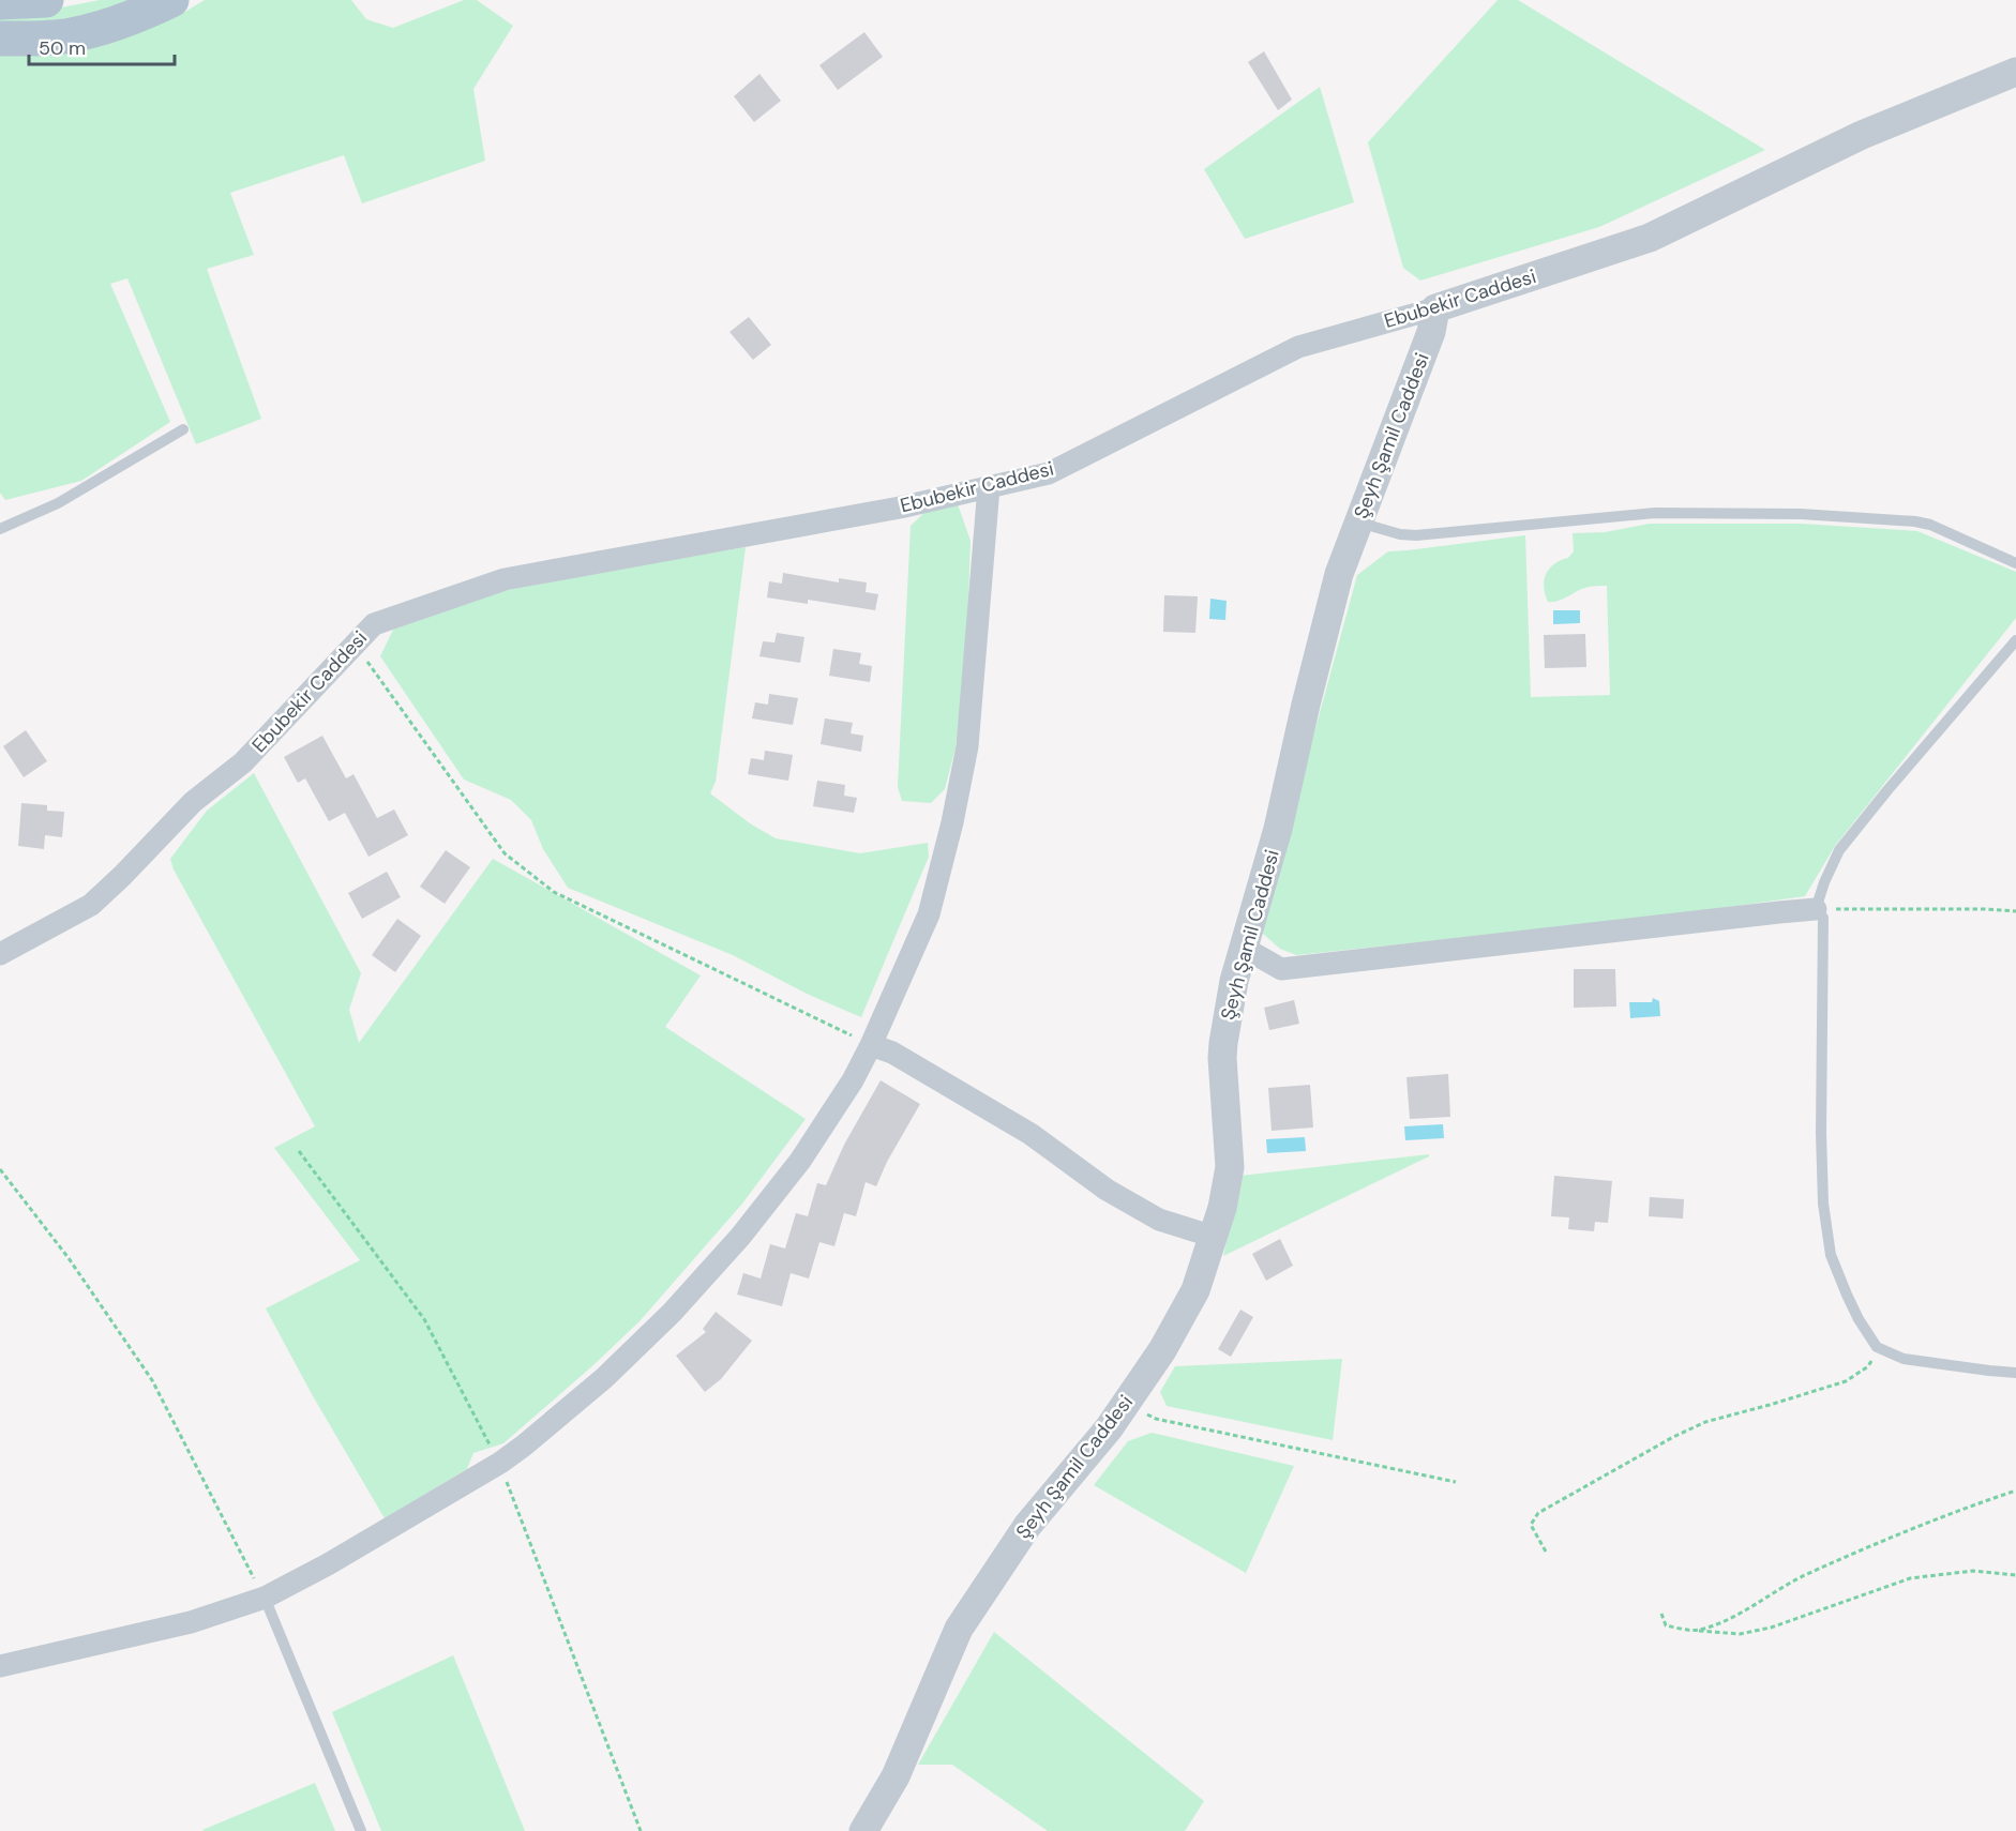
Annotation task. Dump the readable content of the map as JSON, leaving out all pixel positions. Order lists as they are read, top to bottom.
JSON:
{
  "streets": {
    "street": ["Ebubekir Caddesi", "Şeyh Şamil Caddesi"]
  },
  "crossings": [
    ["Ebubekir Caddesi", "Şeyh Şamil Caddesi"]
  ],
  "scale_bar": "50 m"
}
